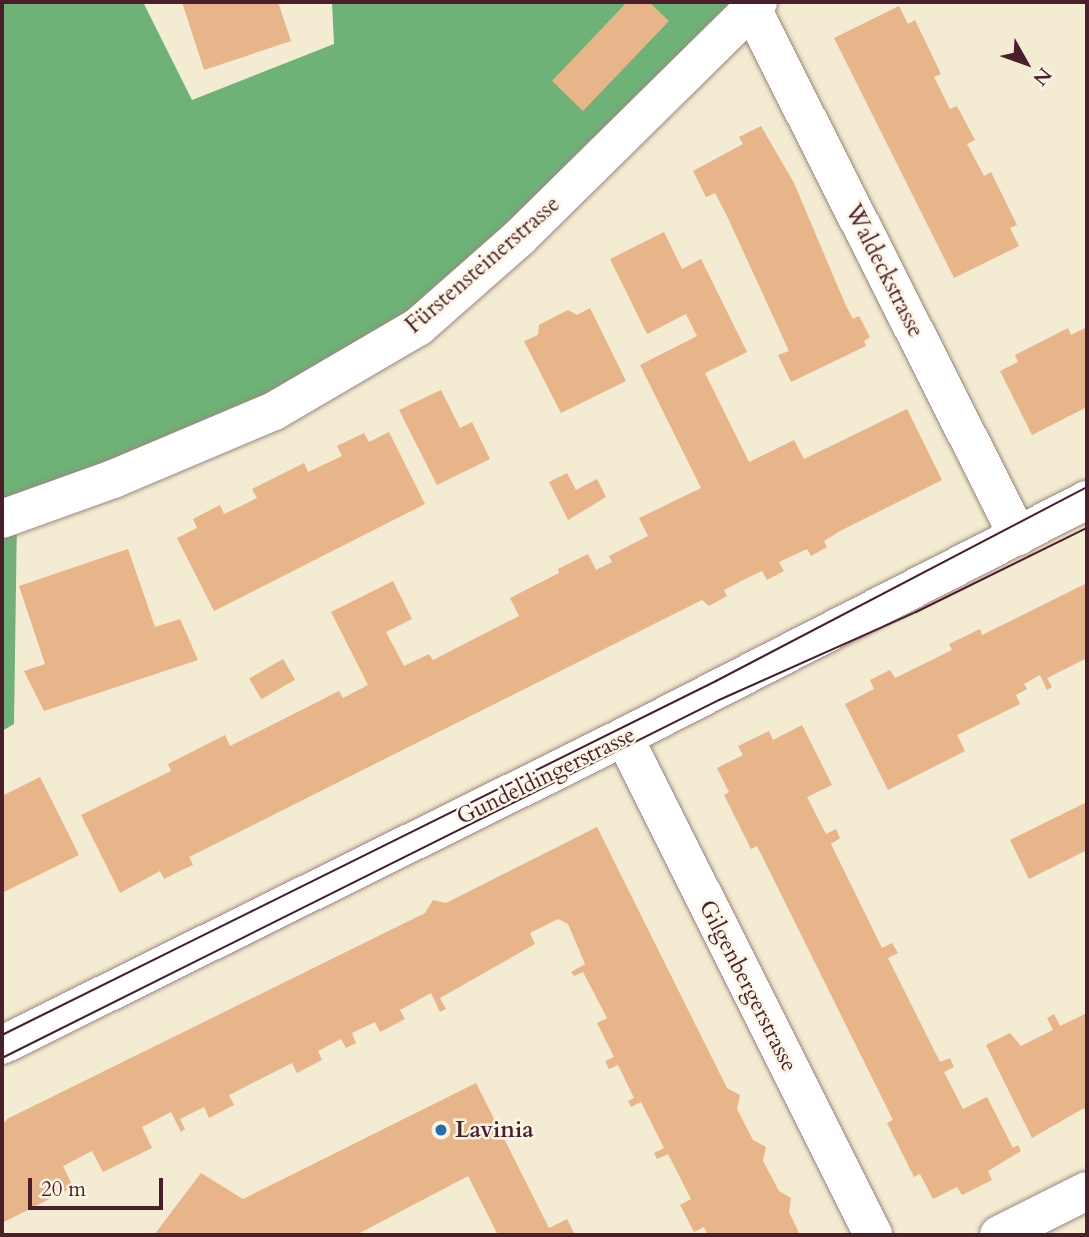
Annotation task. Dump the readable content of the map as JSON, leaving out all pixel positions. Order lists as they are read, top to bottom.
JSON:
{
  "streets": {
    "street": [
      "Fürstensteinerstrasse",
      "Waldeckstrasse",
      "Gundeldingerstrasse",
      "Gilgenbergerstrasse"
    ]
  },
  "crossings": [
    ["Fürstensteinerstrasse", "Waldeckstrasse"],
    ["Waldeckstrasse", "Gundeldingerstrasse"],
    ["Gundeldingerstrasse", "Gilgenbergerstrasse"]
  ],
  "places": ["Lavinia"],
  "scale_bar": "20 m",
  "north": "bottom right"
}
